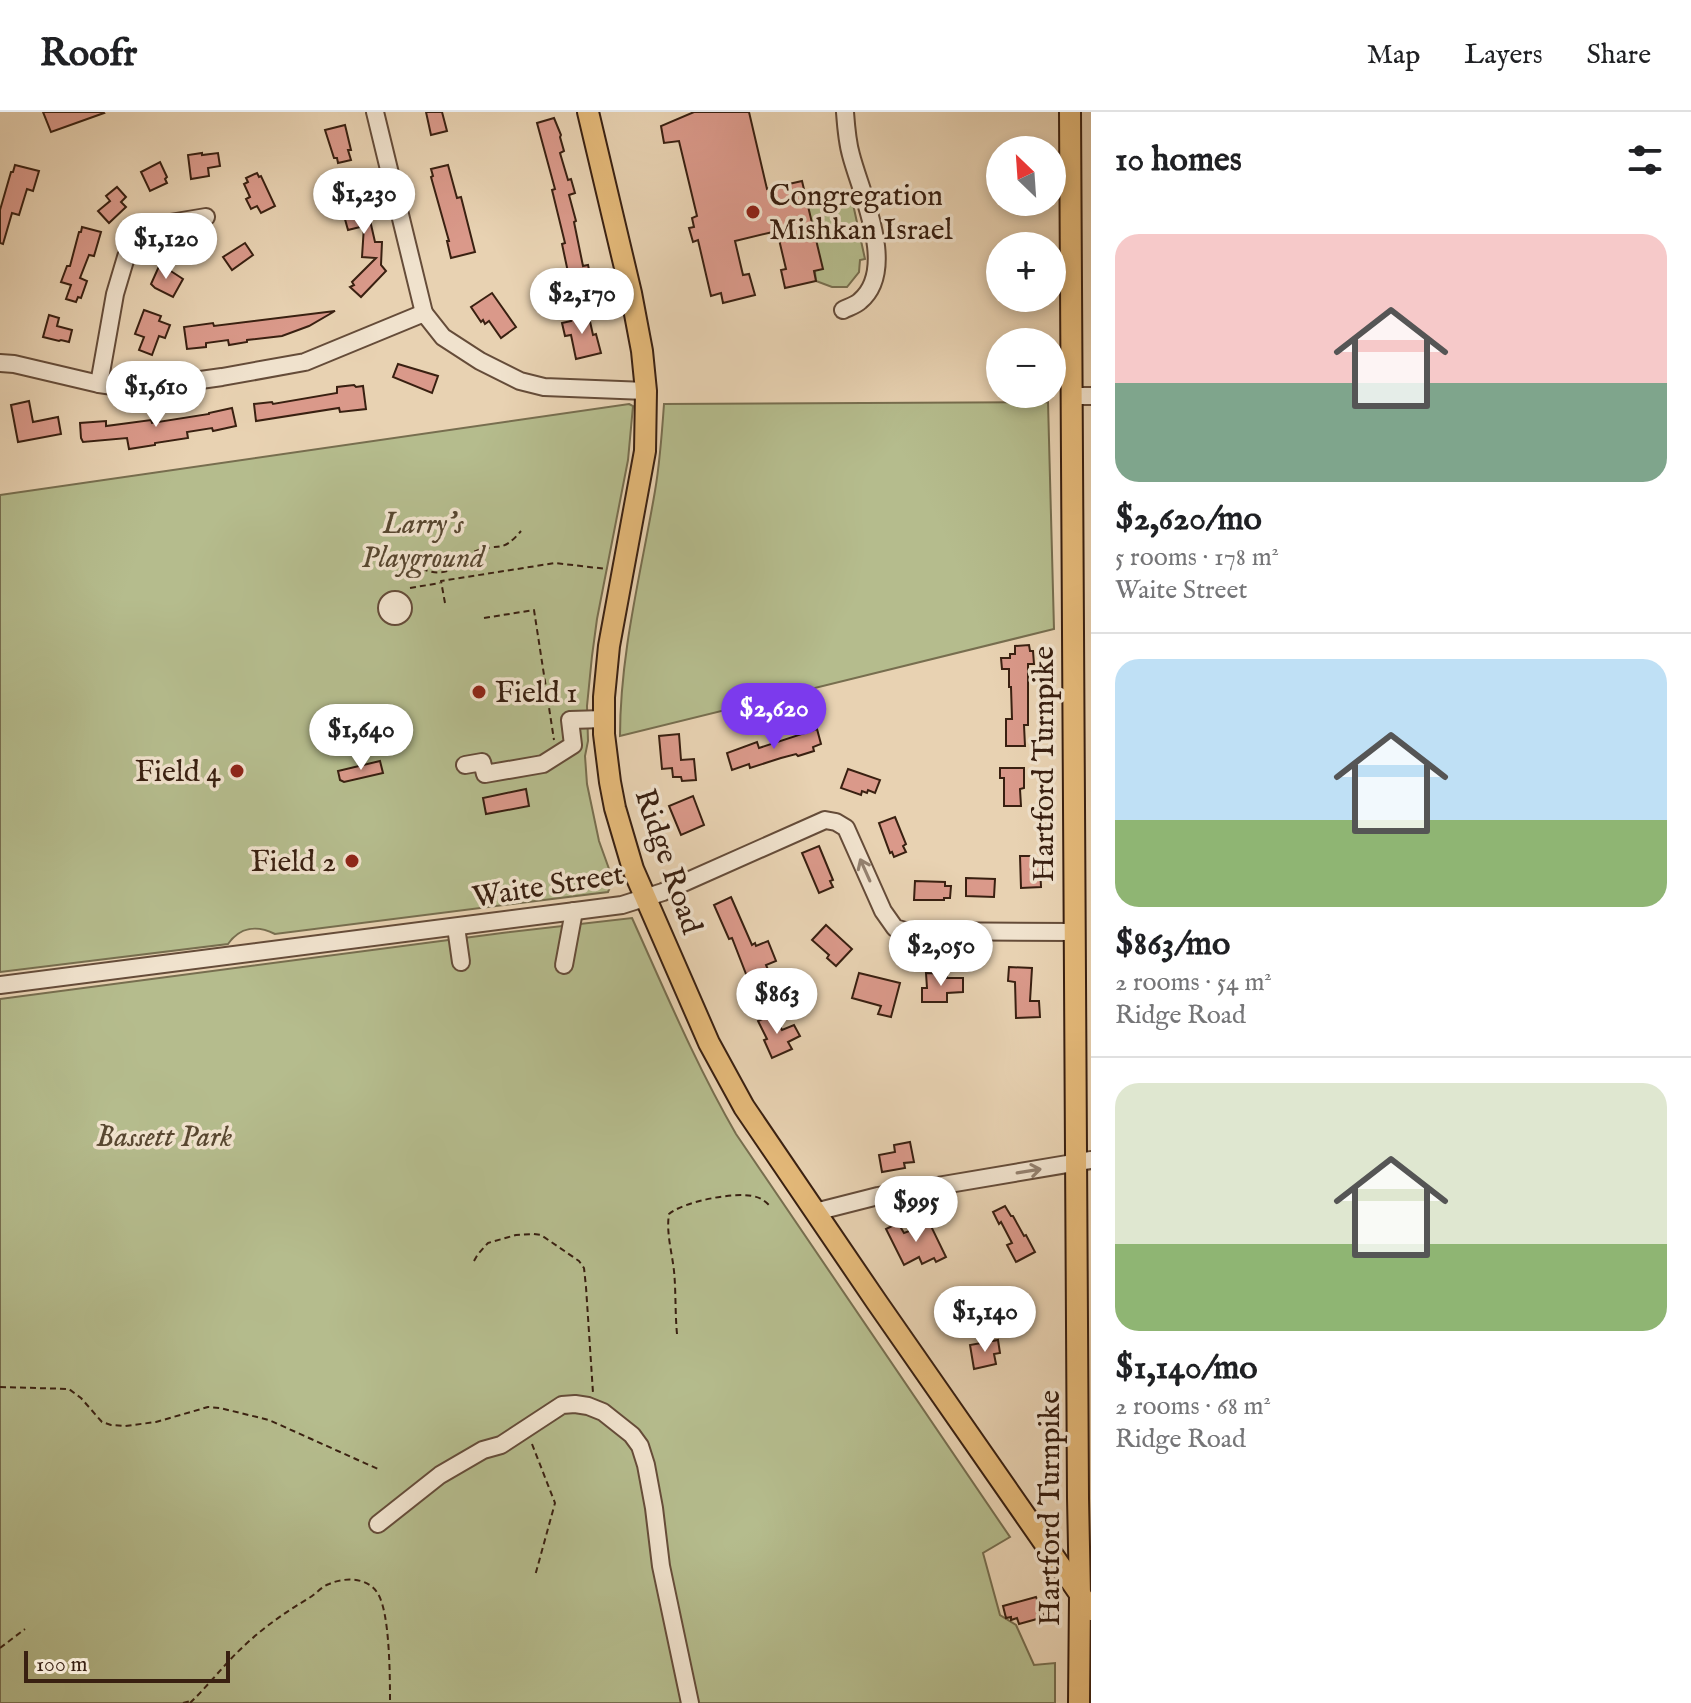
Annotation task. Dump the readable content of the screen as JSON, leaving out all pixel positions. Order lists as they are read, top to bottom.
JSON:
{
  "streets": {
    "main road": ["Hartford Turnpike", "Ridge Road"],
    "street": ["Waite Street"]
  },
  "crossings": [
    ["Hartford Turnpike", "Ridge Road"],
    ["Hartford Turnpike", "Waite Street"],
    ["Ridge Road", "Waite Street"]
  ],
  "one_way": ["Waite Street"],
  "parks": ["Larry's Playground", "Bassett Park"],
  "places": [
    "Congregation Mishkan Israel",
    "Field 1",
    "Field 4",
    "Field 2"
  ],
  "scale_bar": "100 m",
  "north": "top left",
  "page": {
    "header": "Roofr",
    "nav": ["Map", "Layers", "Share"],
    "heading": "10 homes",
    "map_buttons": ["+", "−"],
    "price": [
      "$1,230",
      "$1,120",
      "$2,170",
      "$1,610",
      "$2,620",
      "$1,640",
      "$2,050",
      "$863",
      "$995",
      "$1,140"
    ],
    "list": [
      {
        "name": "$2,620/mo",
        "note": "5 rooms · 178 m² · Waite Street"
      },
      {
        "name": "$863/mo",
        "note": "2 rooms · 54 m² · Ridge Road"
      },
      {
        "name": "$1,140/mo",
        "note": "2 rooms · 68 m² · Ridge Road"
      }
    ],
    "scale": "100 m"
  }
}
